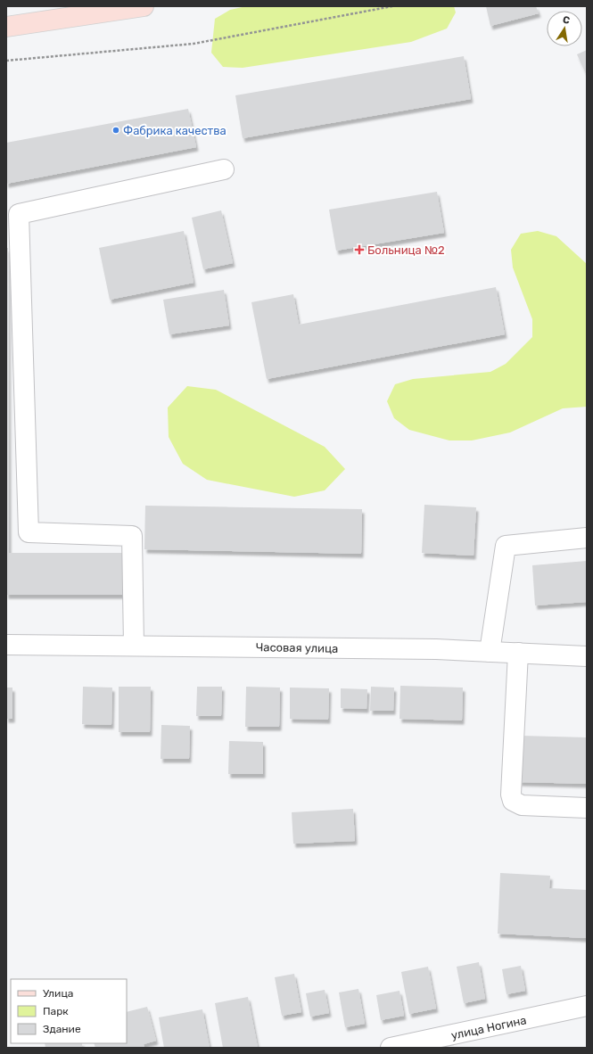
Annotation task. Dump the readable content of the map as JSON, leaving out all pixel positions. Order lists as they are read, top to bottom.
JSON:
{
  "streets": {
    "street": ["Часовая улица", "улица Ногина"]
  },
  "places": {
    "other": ["Фабрика качества"],
    "health": ["Больница №2"]
  },
  "legend": ["Улица", "Парк", "Здание"],
  "north": "top"
}
